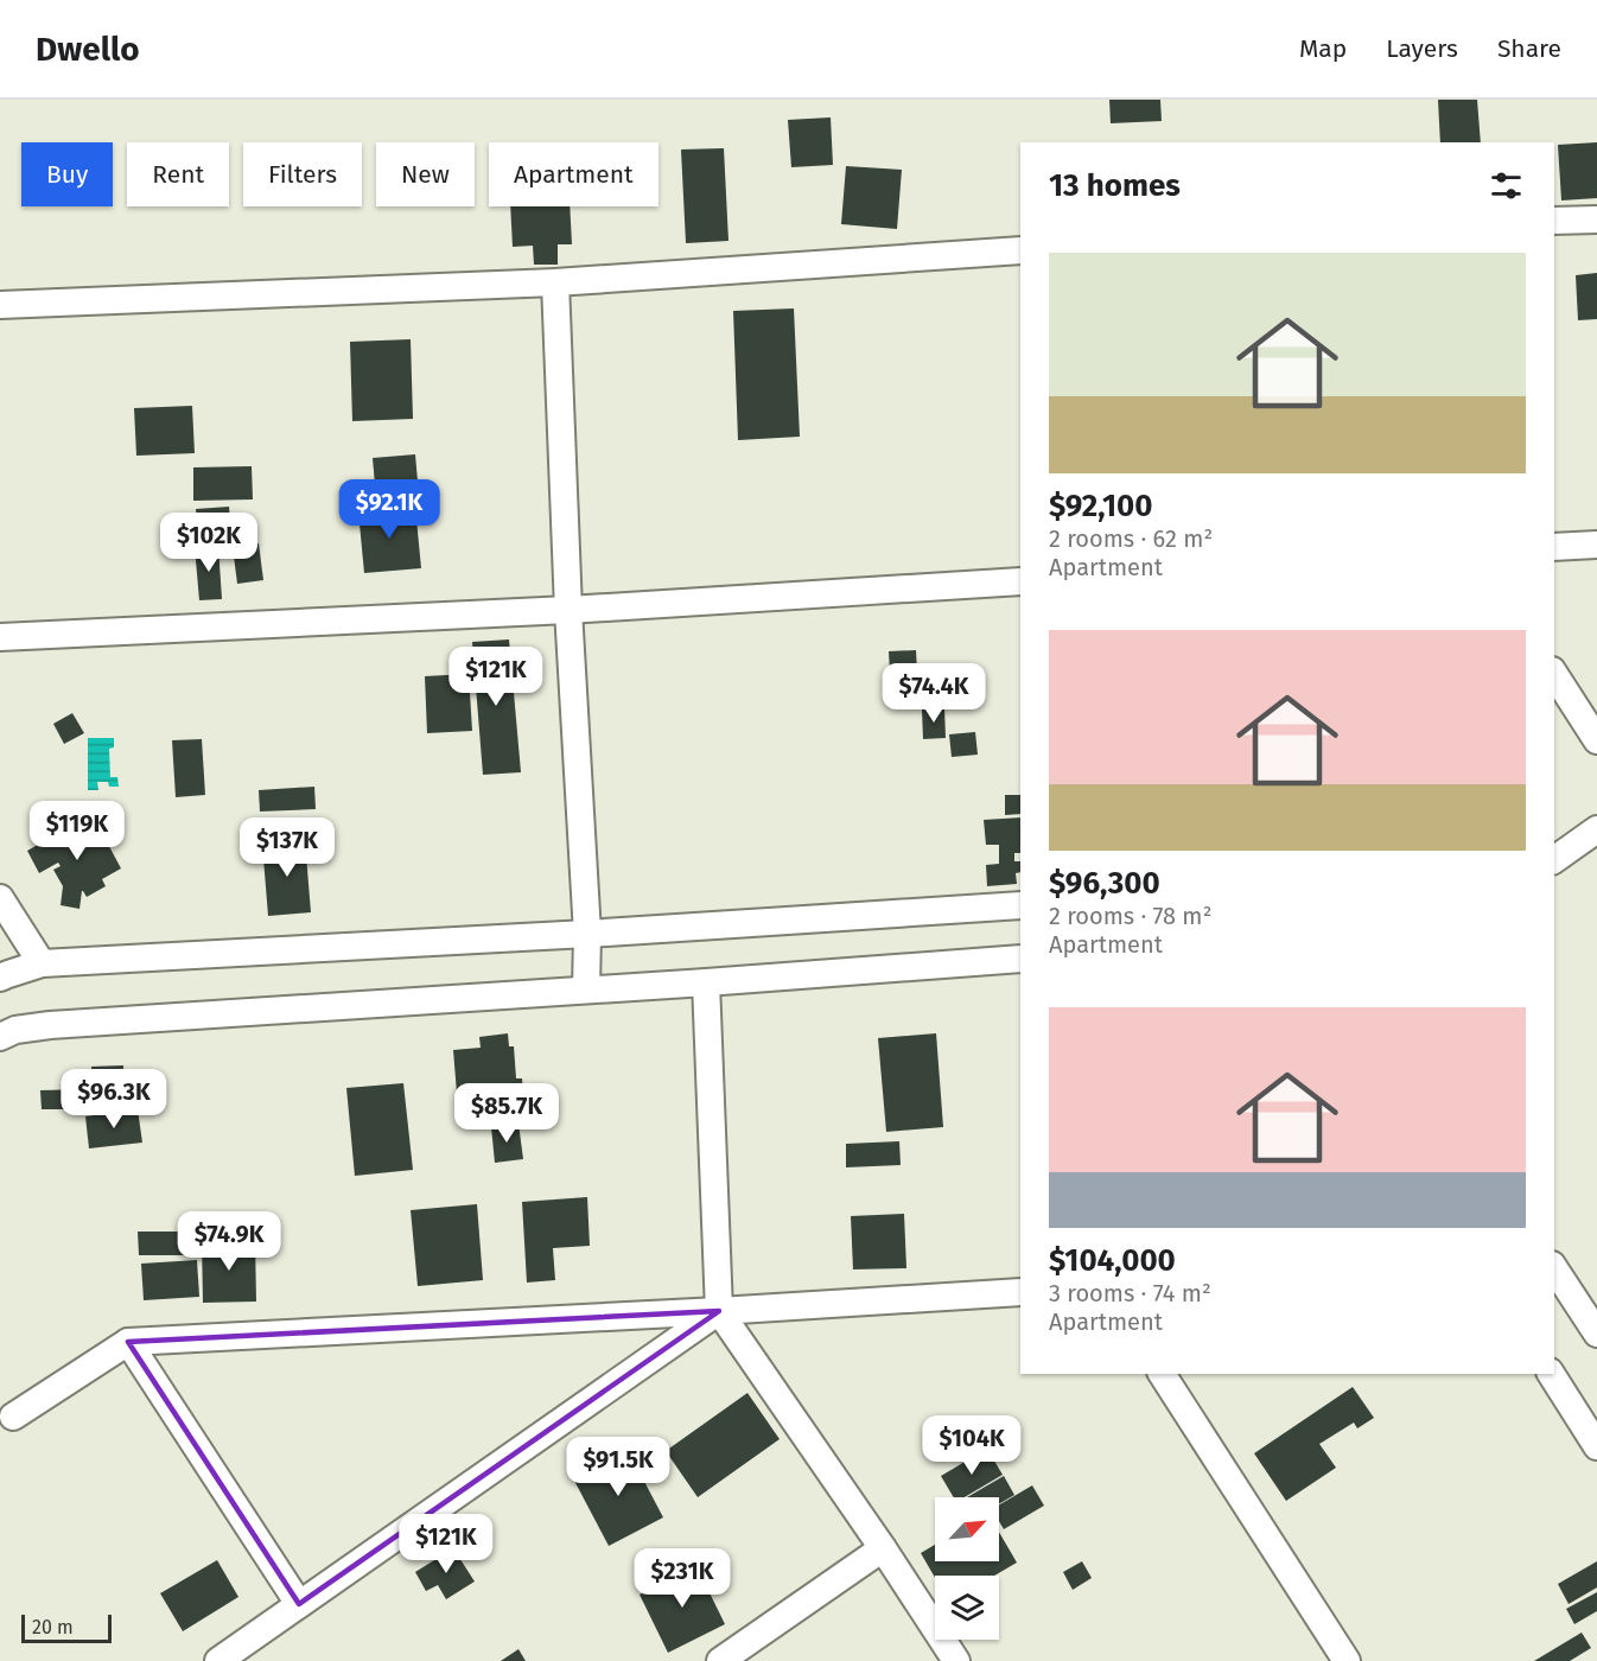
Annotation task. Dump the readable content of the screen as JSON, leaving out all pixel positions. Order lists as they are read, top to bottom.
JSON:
{
  "scale_bar": "20 m",
  "north": "top right",
  "page": {
    "header": "Dwello",
    "nav": ["Map", "Layers", "Share"],
    "chip": [
      "Buy",
      "Rent",
      "Filters",
      "New",
      "Apartment"
    ],
    "heading": "13 homes",
    "list": [
      {
        "name": "$92,100",
        "note": "2 rooms · 62 m² · Apartment"
      },
      {
        "name": "$96,300",
        "note": "2 rooms · 78 m² · Apartment"
      },
      {
        "name": "$104,000",
        "note": "3 rooms · 74 m² · Apartment"
      }
    ],
    "price": [
      "$92.1K",
      "$102K",
      "$121K",
      "$74.4K",
      "$119K",
      "$137K",
      "$96.3K",
      "$85.7K",
      "$74.9K",
      "$104K",
      "$91.5K",
      "$121K",
      "$231K"
    ],
    "scale": "20 m"
  }
}
